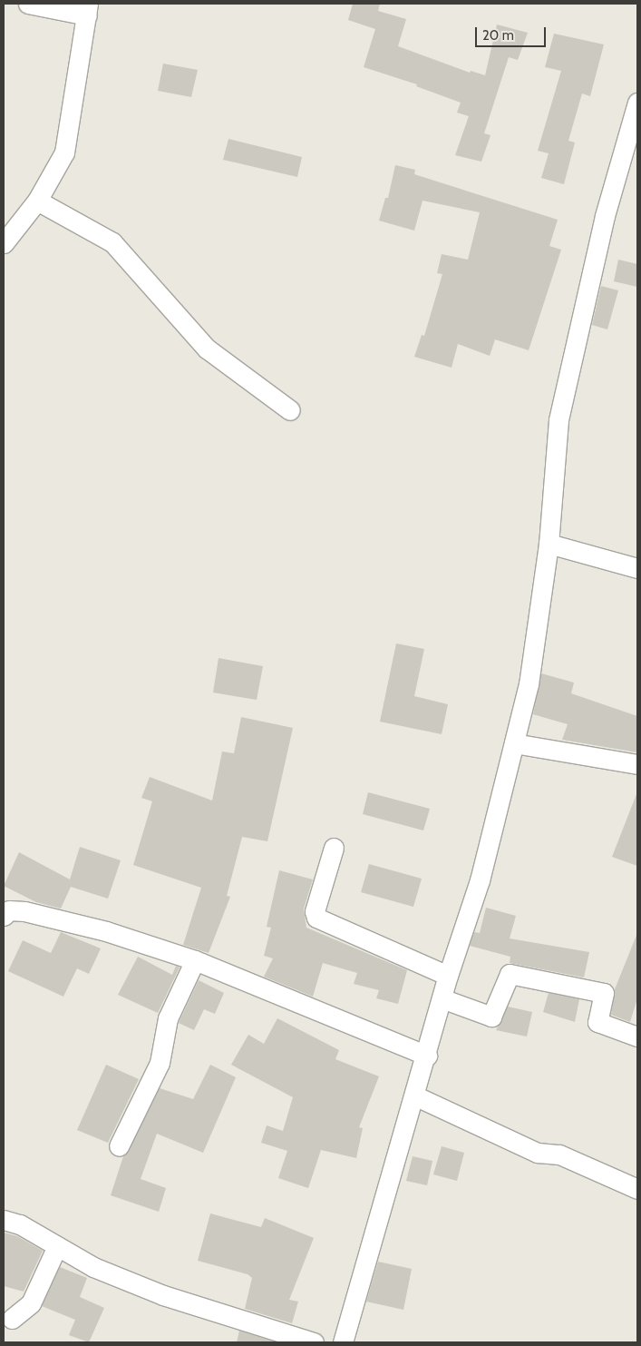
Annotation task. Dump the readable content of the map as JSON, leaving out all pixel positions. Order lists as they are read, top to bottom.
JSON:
{
  "scale_bar": "20 m"
}
